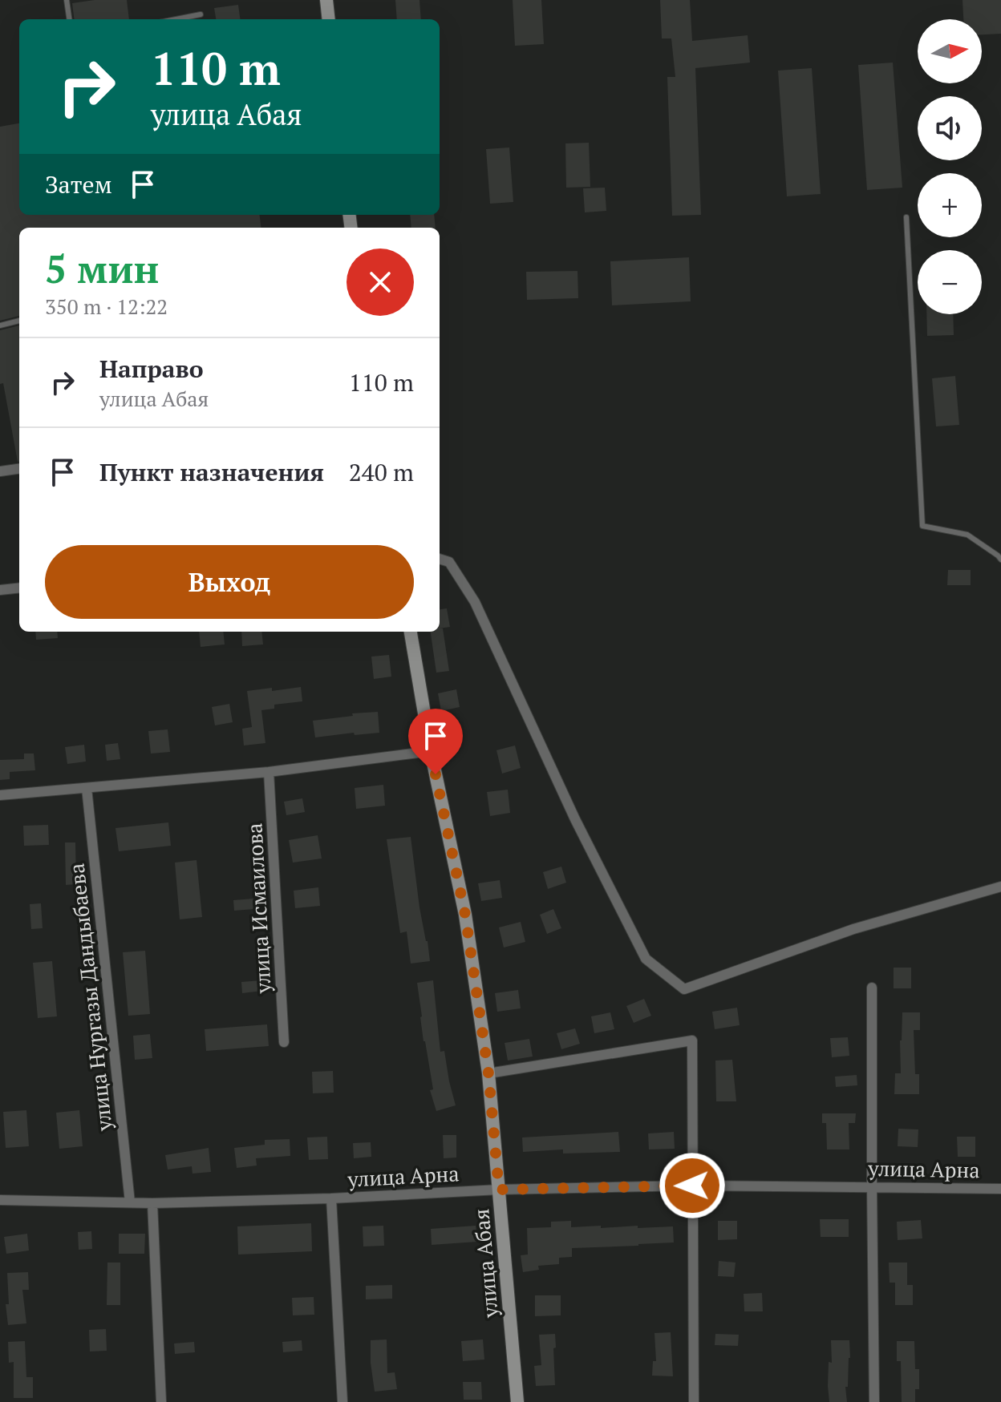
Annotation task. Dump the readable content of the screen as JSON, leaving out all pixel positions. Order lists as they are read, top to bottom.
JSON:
{
  "streets": {
    "street": [
      "улица Исмаилова",
      "улица Нургазы Дандыбаева",
      "улица Арна",
      "улица Абая"
    ]
  },
  "crossings": [
    ["улица Нургазы Дандыбаева", "улица Арна"],
    ["улица Арна", "улица Абая"]
  ],
  "north": "right",
  "page": {
    "map_buttons": ["+", "−"],
    "turn": ["110 m", "улица Абая"],
    "then": "Затем",
    "heading": ["5 мин", "350 m · 12:22"],
    "list": [
      {
        "name": "Направо",
        "note": "улица Абая",
        "value": "110 m"
      },
      {
        "name": "Пункт назначения",
        "value": "240 m"
      }
    ],
    "buttons": "Выход"
  }
}
